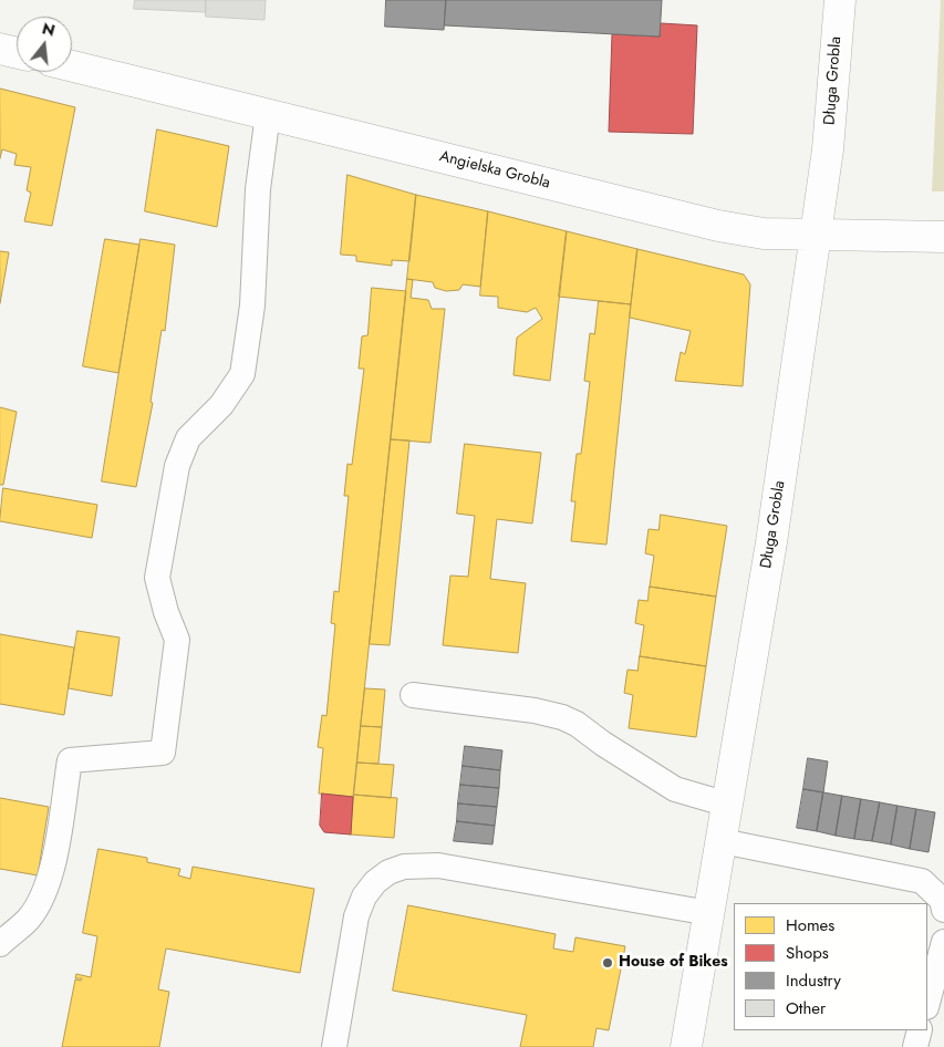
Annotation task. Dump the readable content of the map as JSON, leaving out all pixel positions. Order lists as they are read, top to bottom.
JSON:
{
  "streets": {
    "street": ["Długa Grobla", "Angielska Grobla"]
  },
  "crossings": [
    ["Długa Grobla", "Angielska Grobla"]
  ],
  "places": ["House of Bikes"],
  "legend": [
    "Homes",
    "Shops",
    "Industry",
    "Other"
  ],
  "north": "top"
}
